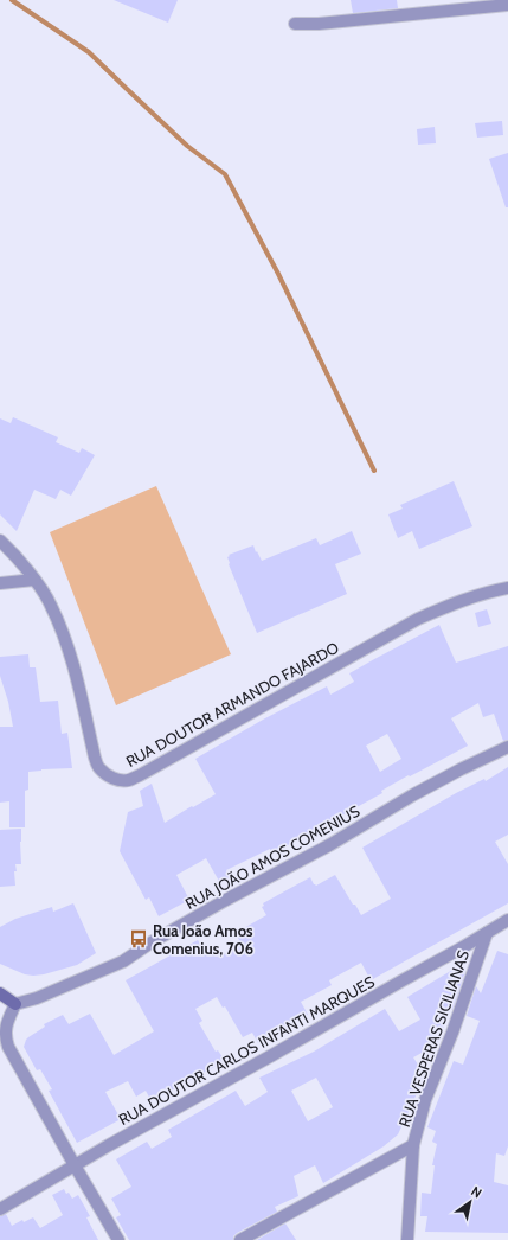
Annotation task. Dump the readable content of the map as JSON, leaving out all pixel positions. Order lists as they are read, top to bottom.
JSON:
{
  "streets": {
    "street": [
      "RUA DOUTOR ARMANDO FAJARDO",
      "RUA JOÃO AMOS COMENIUS",
      "RUA VESPERAS SICILIANAS",
      "RUA DOUTOR CARLOS INFANTI MARQUES"
    ]
  },
  "crossings": [
    ["RUA VESPERAS SICILIANAS", "RUA DOUTOR CARLOS INFANTI MARQUES"]
  ],
  "places": {
    "bus stop": ["Rua João Amos Comenius, 706"]
  },
  "north": "top right"
}
